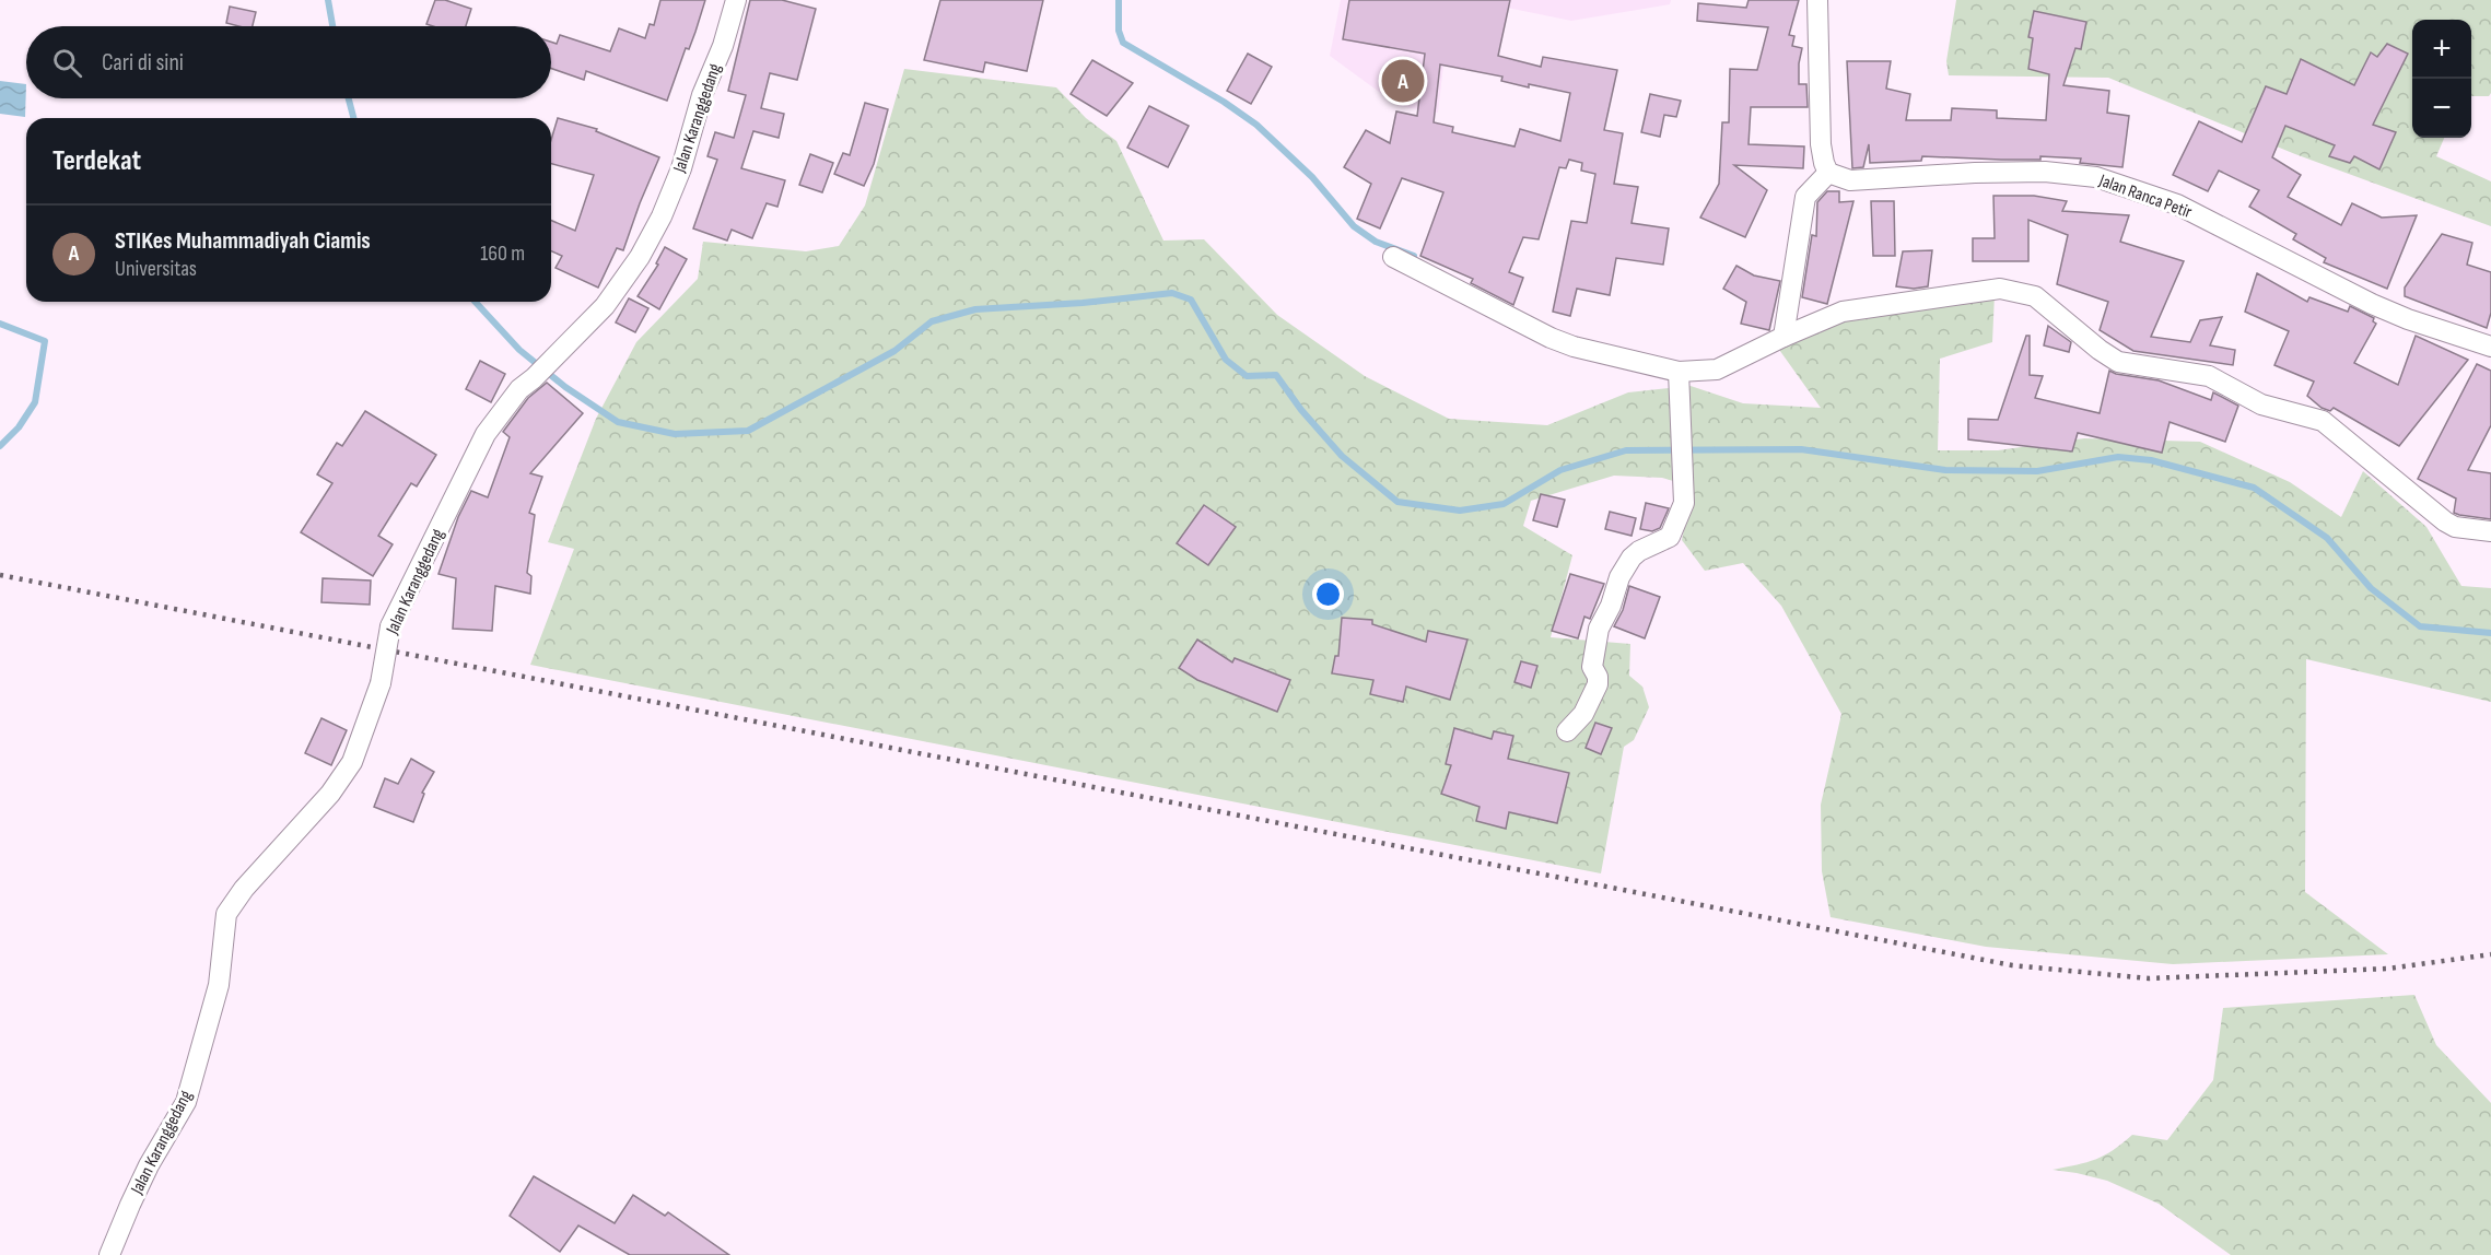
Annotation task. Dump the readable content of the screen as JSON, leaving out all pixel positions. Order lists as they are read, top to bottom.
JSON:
{
  "streets": {
    "street": ["Jalan Karanggedang", "Jalan Ranca Petir"]
  },
  "page": {
    "map_buttons": ["+", "−"],
    "search": "Cari di sini",
    "pins": "A",
    "heading": "Terdekat",
    "list": [
      {
        "mark": "A",
        "name": "STIKes Muhammadiyah Ciamis",
        "note": "Universitas",
        "value": "160 m"
      }
    ]
  }
}
